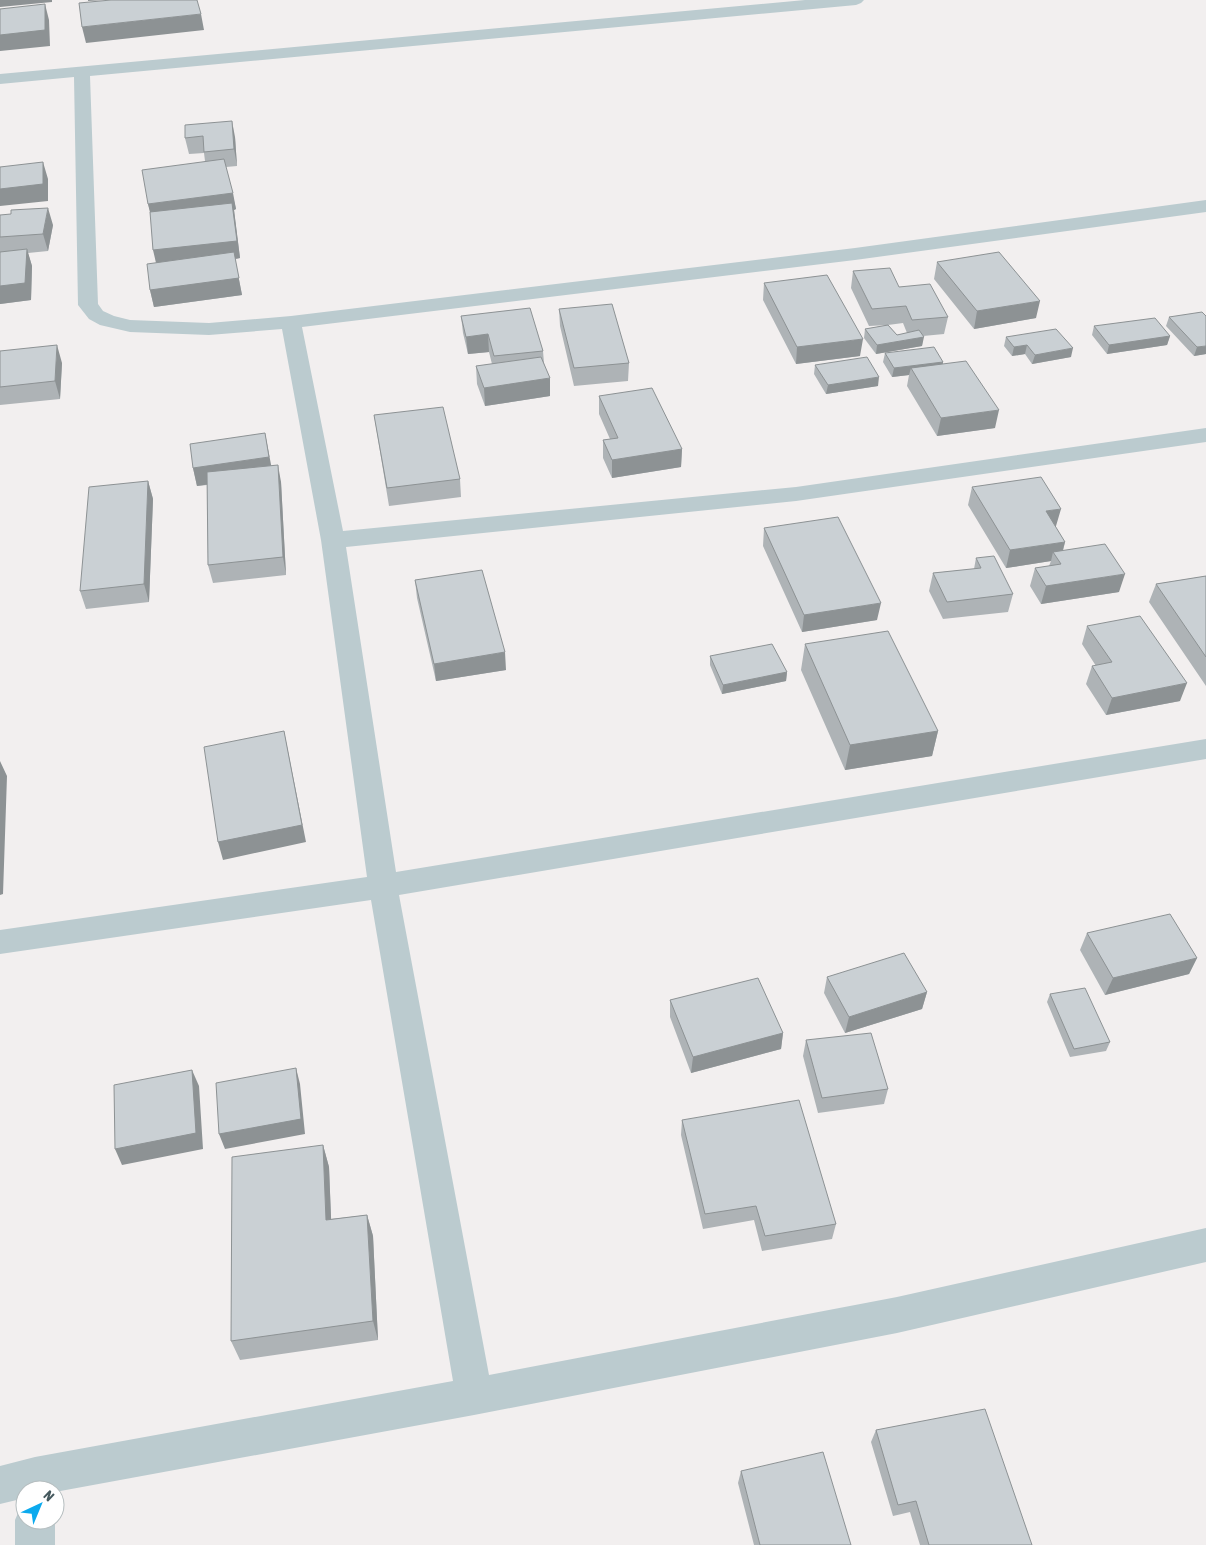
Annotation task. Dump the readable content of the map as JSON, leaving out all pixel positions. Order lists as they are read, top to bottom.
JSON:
{
  "north": "top right"
}
